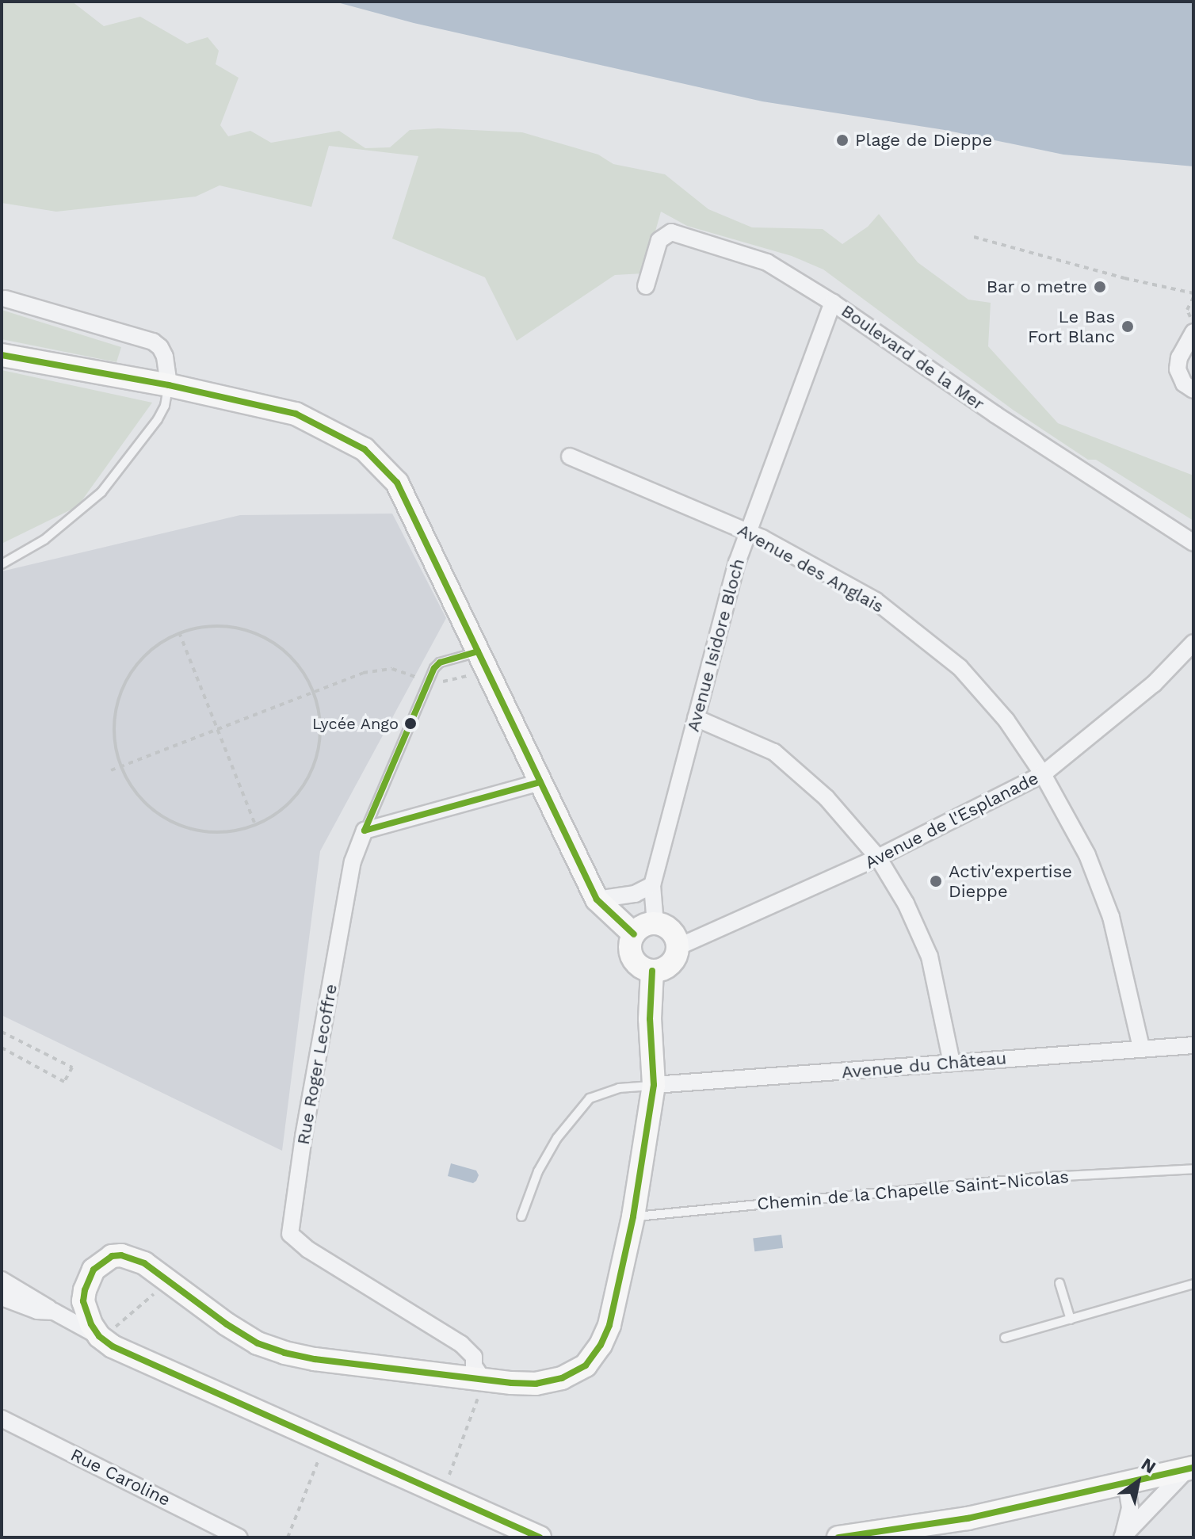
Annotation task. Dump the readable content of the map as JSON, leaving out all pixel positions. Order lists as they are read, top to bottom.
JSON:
{
  "streets": {
    "street": [
      "Boulevard de la Mer",
      "Avenue des Anglais",
      "Avenue Isidore Bloch",
      "Avenue de l'Esplanade",
      "Rue Roger Lecoffre",
      "Avenue du Château",
      "Rue Caroline"
    ],
    "lane": ["Chemin de la Chapelle Saint-Nicolas"]
  },
  "crossings": [
    ["Boulevard de la Mer", "Avenue Isidore Bloch"],
    ["Avenue des Anglais", "Avenue Isidore Bloch"],
    ["Avenue des Anglais", "Avenue de l'Esplanade"],
    ["Avenue des Anglais", "Avenue du Château"],
    ["Avenue Isidore Bloch", "Avenue de l'Esplanade"]
  ],
  "places": [
    "Plage de Dieppe",
    "Bar o metre",
    "Le Bas Fort Blanc",
    "Lycée Ango",
    "Activ'expertise Dieppe"
  ],
  "north": "top right"
}
